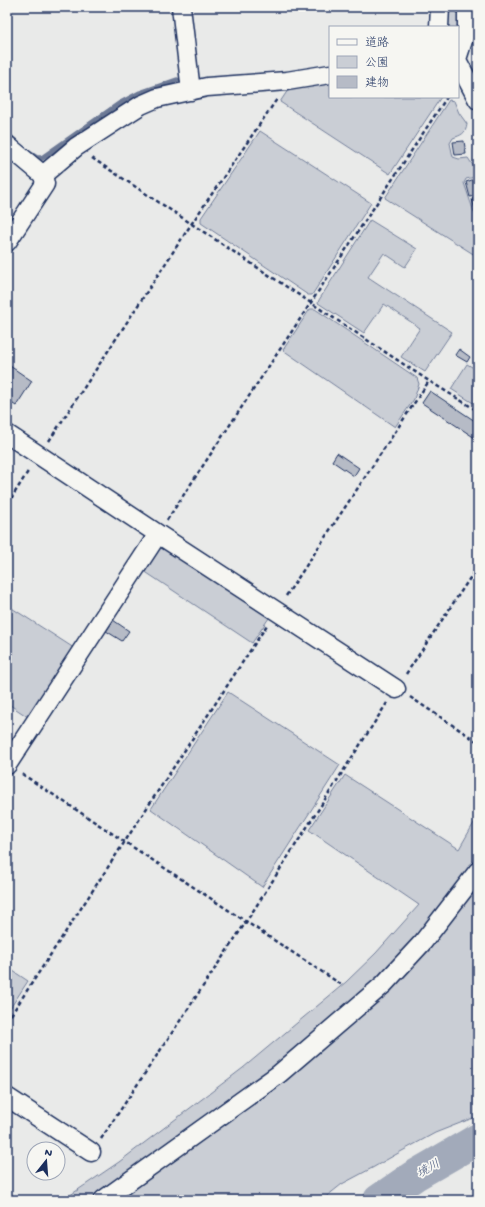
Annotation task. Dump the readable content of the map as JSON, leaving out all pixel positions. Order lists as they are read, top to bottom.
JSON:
{
  "water": ["境川"],
  "legend": ["道路", "公園", "建物"],
  "north": "top"
}
